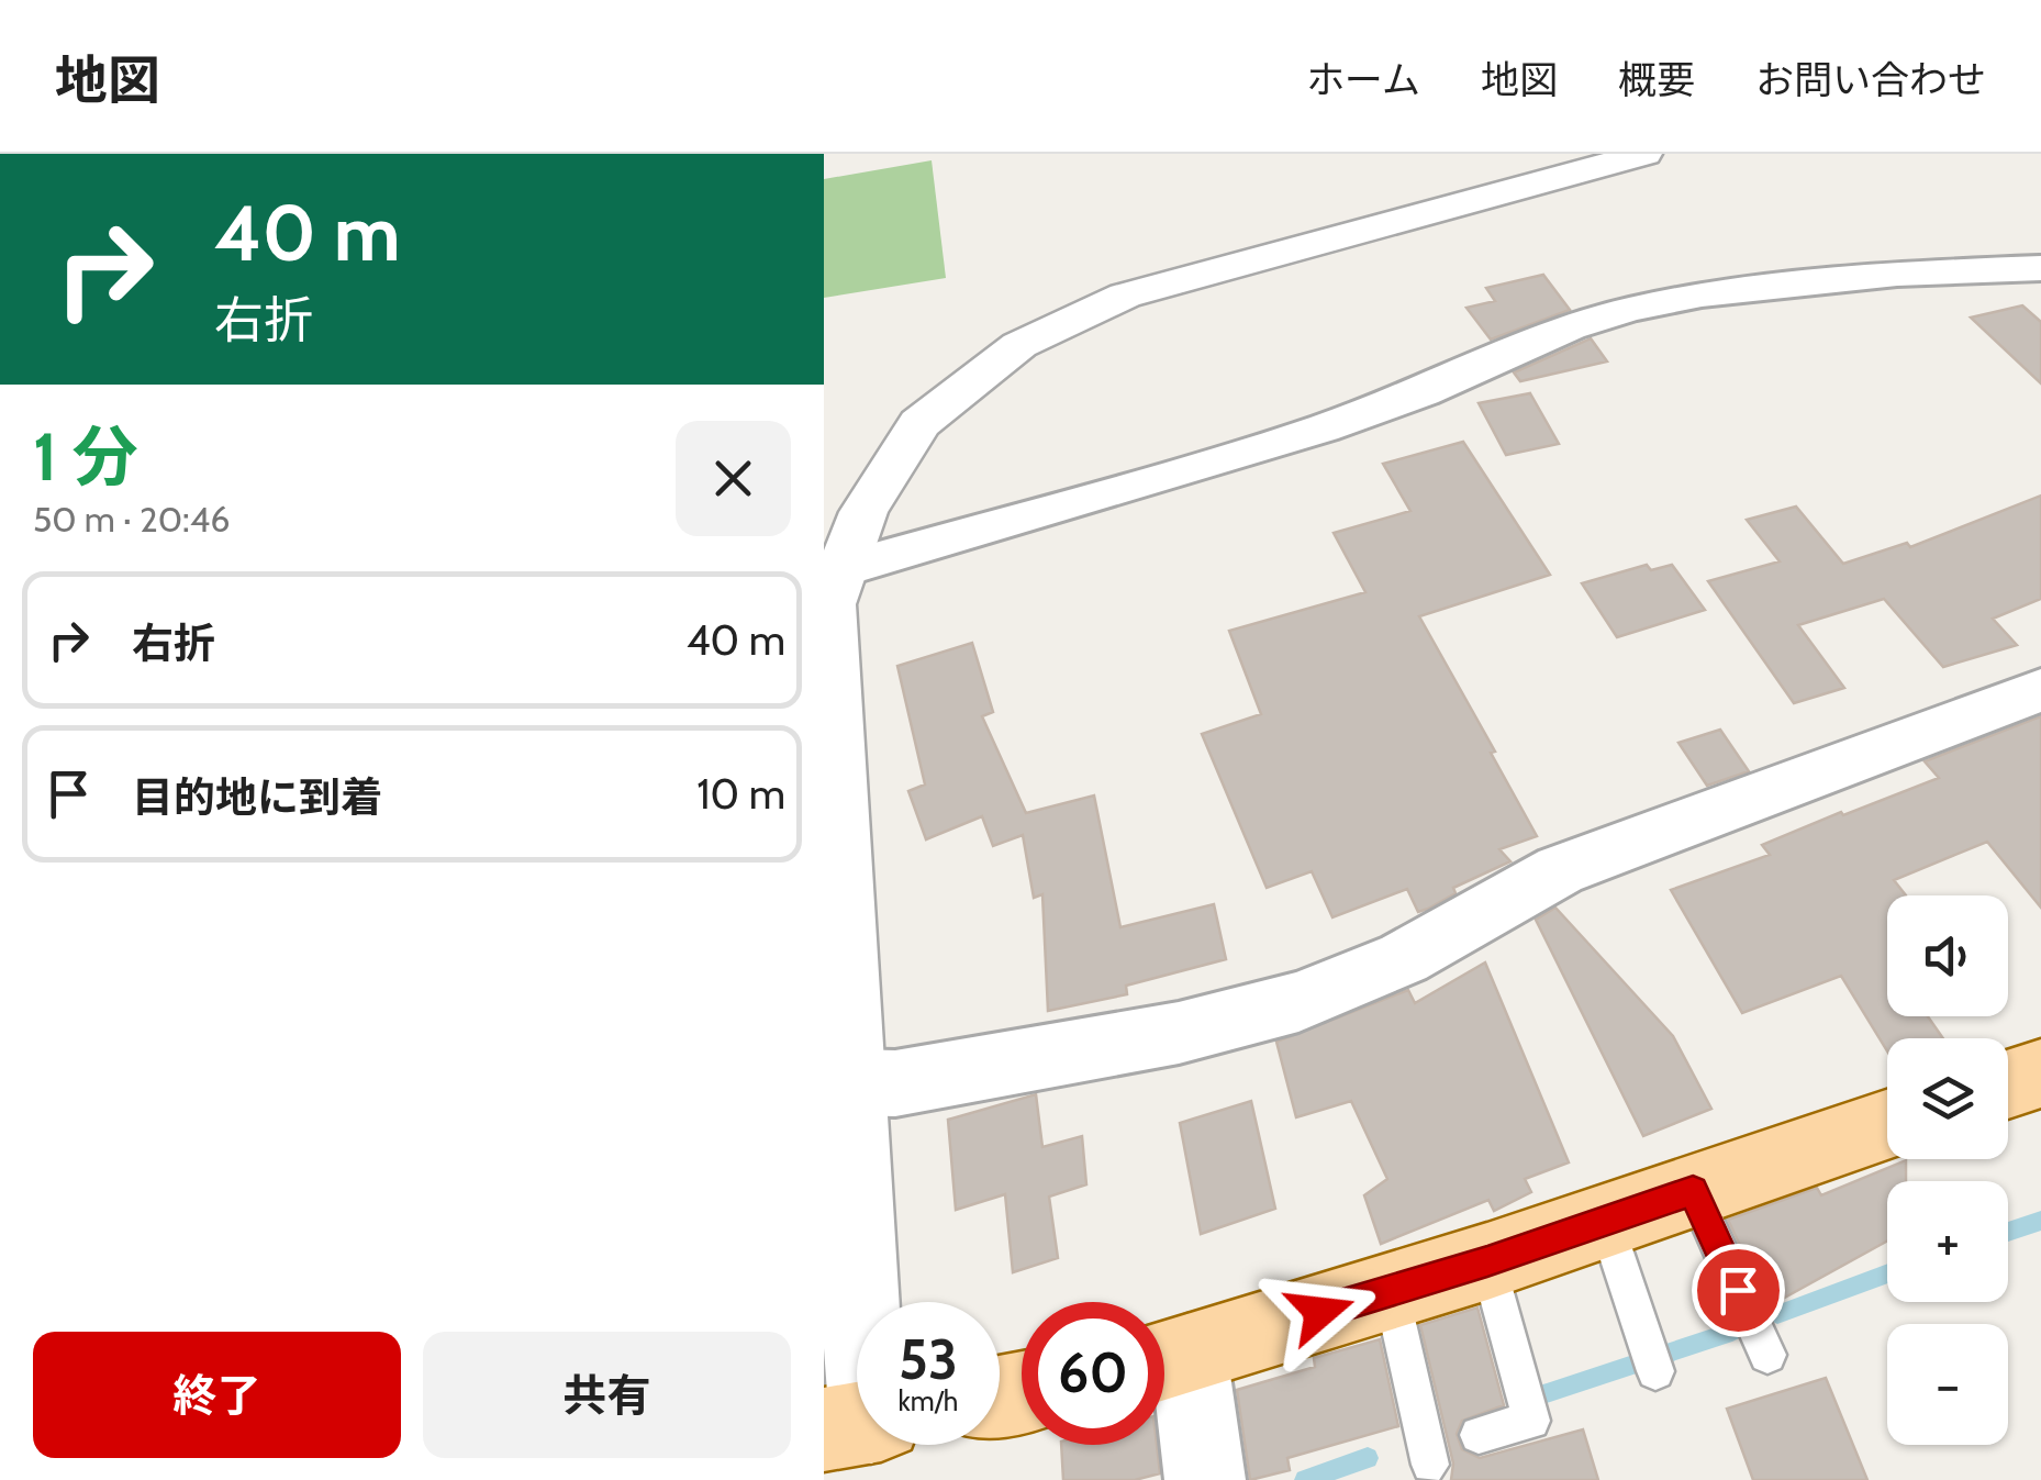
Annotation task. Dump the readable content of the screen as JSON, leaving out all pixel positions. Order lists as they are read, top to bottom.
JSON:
{
  "page": {
    "header": "地図",
    "nav": [
      "ホーム",
      "地図",
      "概要",
      "お問い合わせ"
    ],
    "turn": ["40 m", "右折"],
    "heading": ["1 分", "50 m · 20:46"],
    "list": [
      {
        "name": "右折",
        "value": "40 m"
      },
      {
        "name": "目的地に到着",
        "value": "10 m"
      }
    ],
    "map_buttons": ["+", "−"],
    "speed": "53 km/h",
    "limit": "60",
    "buttons": ["終了", "共有"]
  }
}
